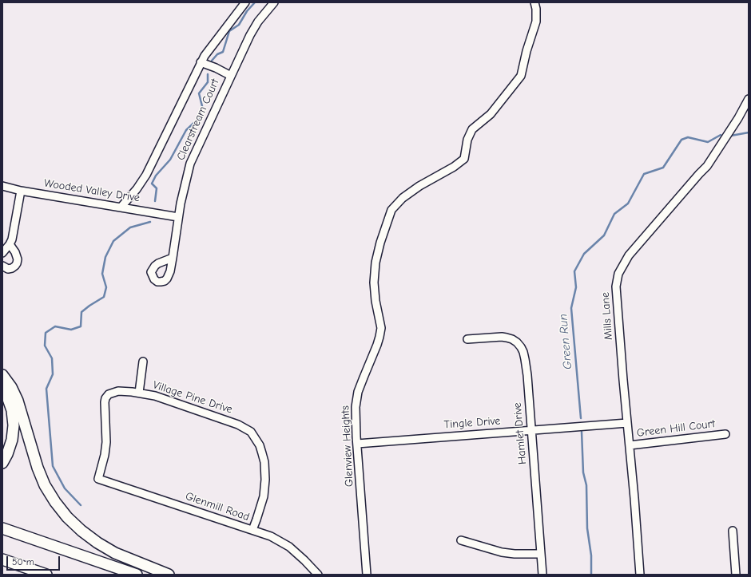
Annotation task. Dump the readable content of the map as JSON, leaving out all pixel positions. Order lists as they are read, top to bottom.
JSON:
{
  "streets": {
    "street": [
      "Clearstream Court",
      "Wooded Valley Drive",
      "Mills Lane",
      "Village Pine Drive",
      "Tingle Drive",
      "Green Hill Court",
      "Hamlet Drive",
      "Glenview Heights",
      "Glenmill Road"
    ]
  },
  "crossings": [
    ["Clearstream Court", "Wooded Valley Drive"],
    ["Mills Lane", "Tingle Drive"],
    ["Mills Lane", "Green Hill Court"],
    ["Village Pine Drive", "Glenmill Road"],
    ["Tingle Drive", "Hamlet Drive"],
    ["Tingle Drive", "Glenview Heights"]
  ],
  "water": ["Green Run"],
  "scale_bar": "50 m"
}
